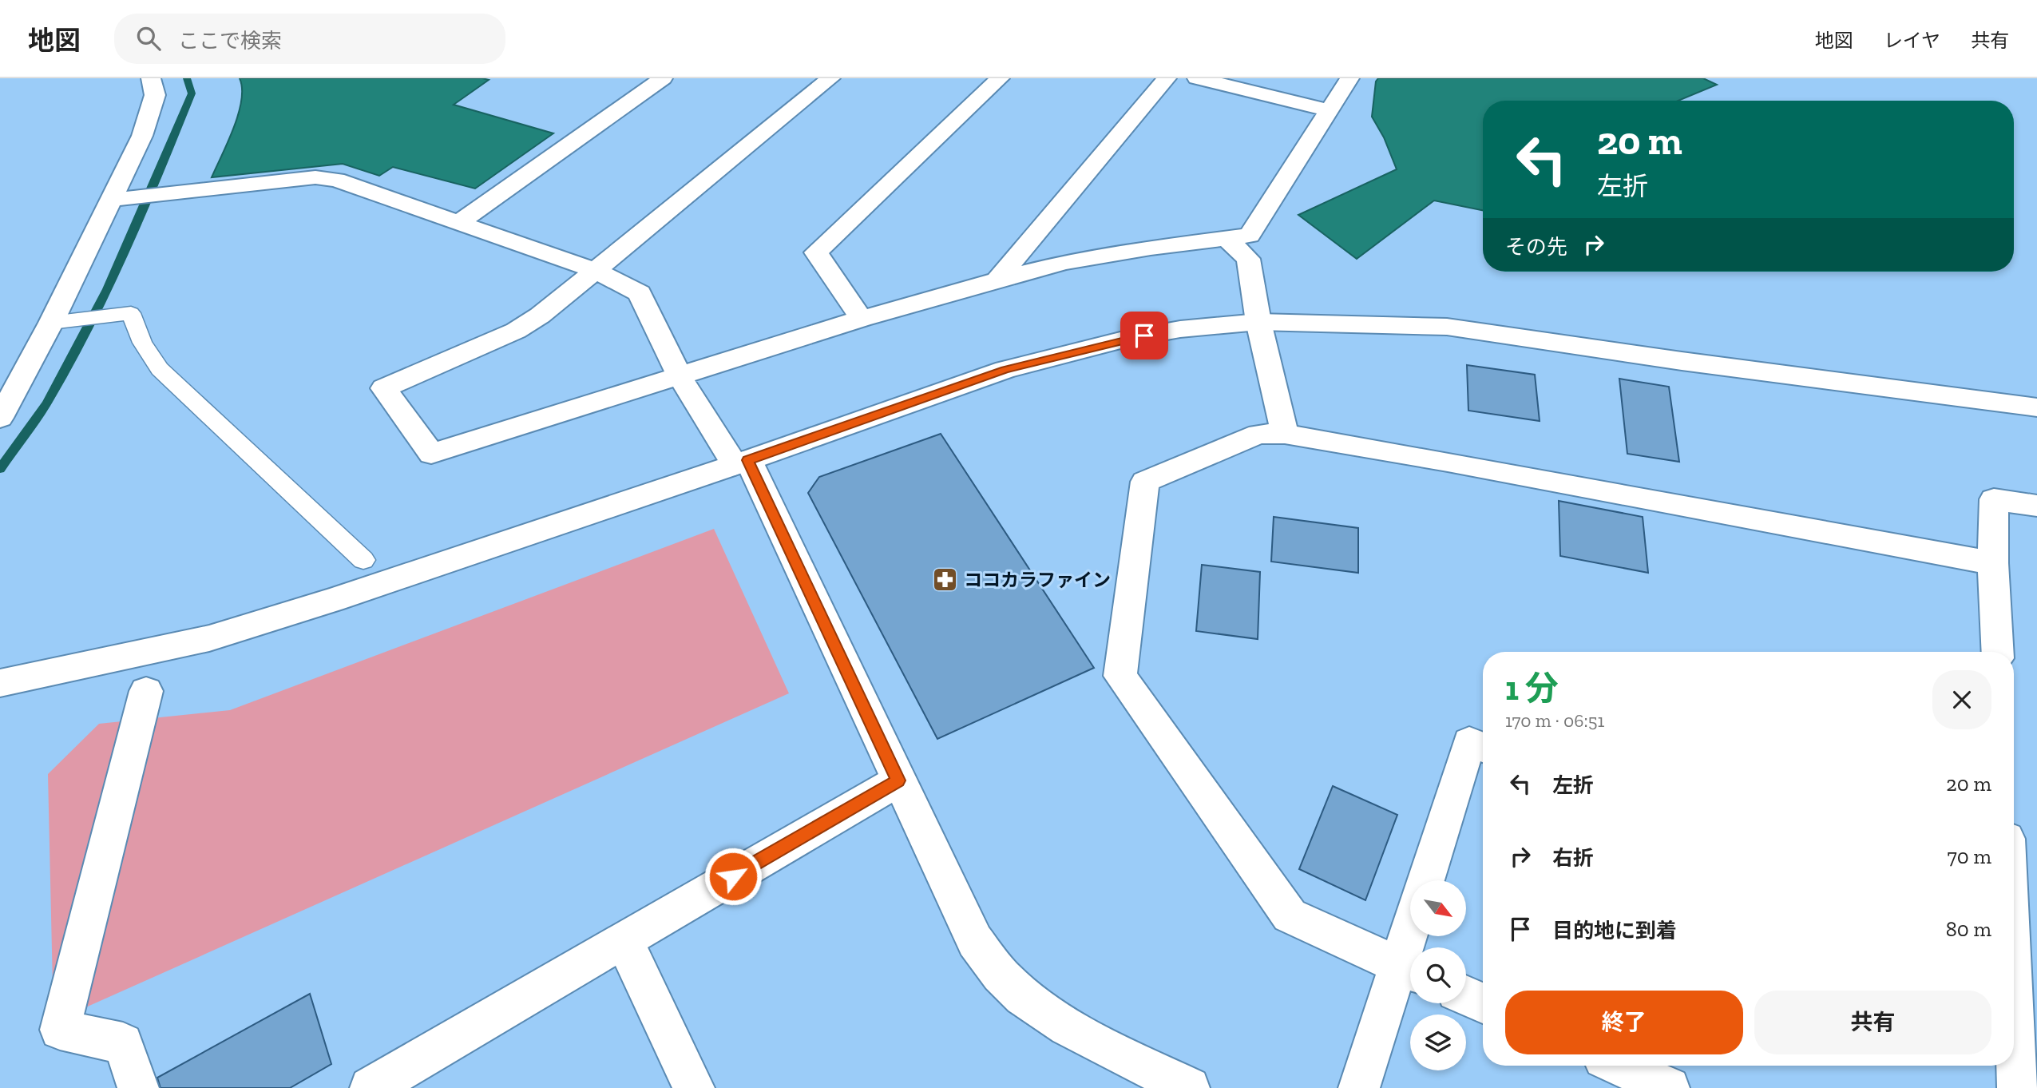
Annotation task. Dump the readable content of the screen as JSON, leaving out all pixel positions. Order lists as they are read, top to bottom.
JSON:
{
  "places": {
    "pharmacy": ["ココカラファイン"]
  },
  "north": "bottom right",
  "page": {
    "header": "地図",
    "search": "ここで検索",
    "nav": ["地図", "レイヤ", "共有"],
    "turn": ["20 m", "左折"],
    "then": "その先",
    "heading": ["1 分", "170 m · 06:51"],
    "list": [
      {
        "name": "左折",
        "value": "20 m"
      },
      {
        "name": "右折",
        "value": "70 m"
      },
      {
        "name": "目的地に到着",
        "value": "80 m"
      }
    ],
    "buttons": ["終了", "共有"]
  }
}
